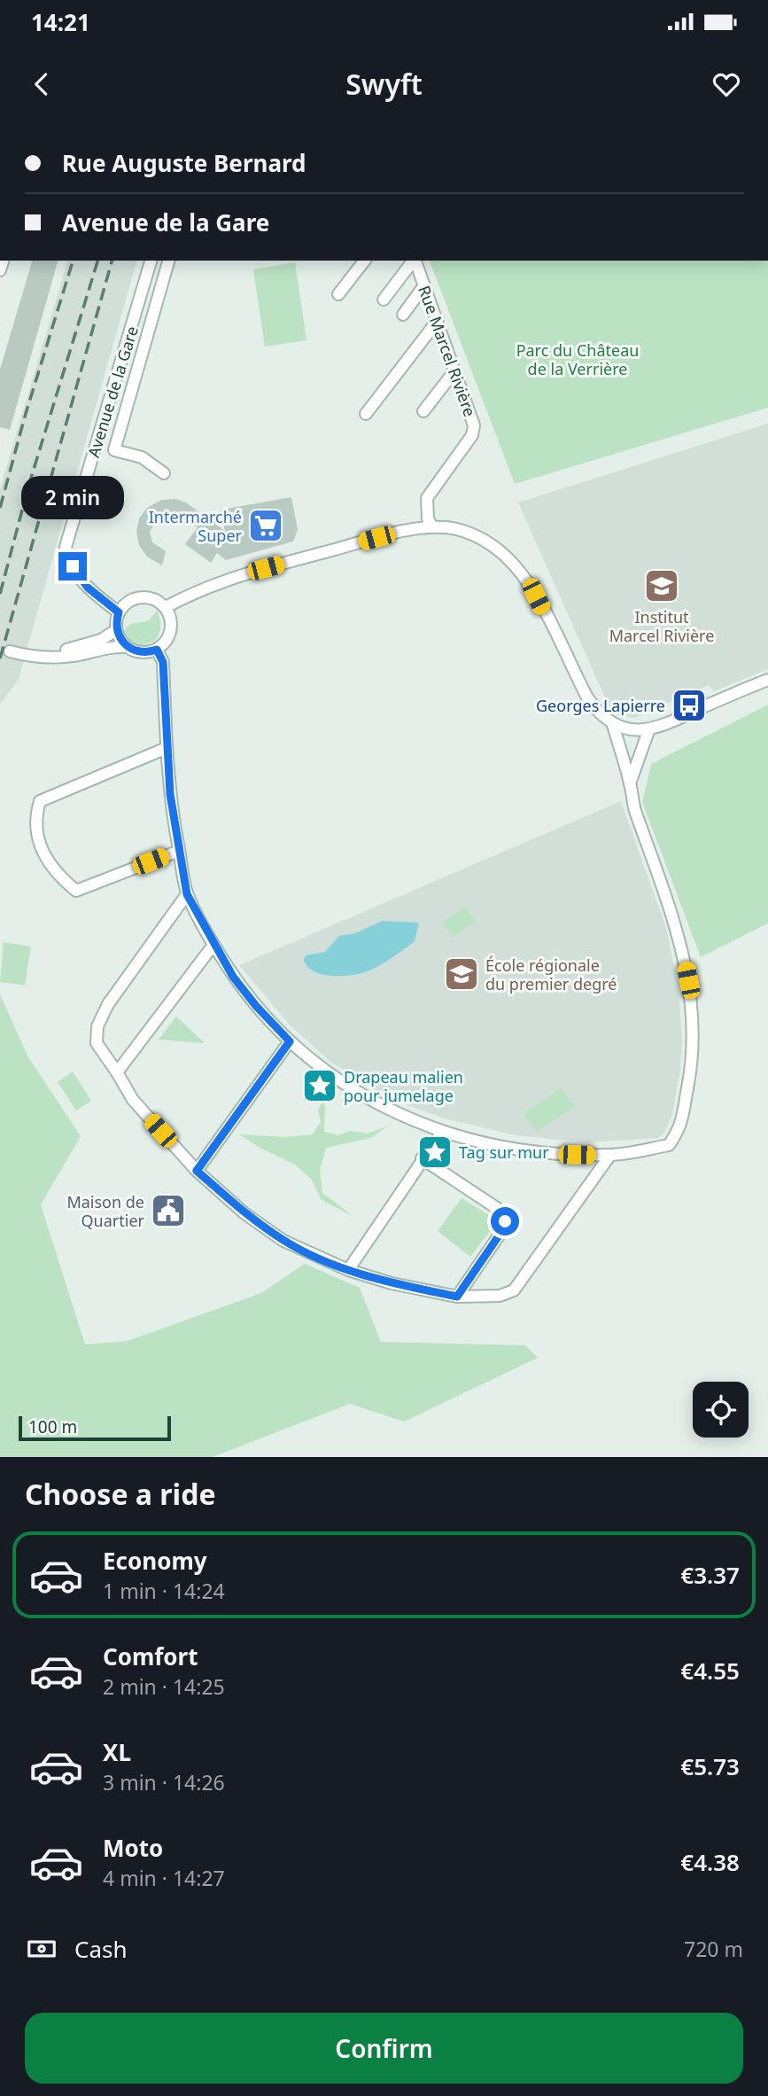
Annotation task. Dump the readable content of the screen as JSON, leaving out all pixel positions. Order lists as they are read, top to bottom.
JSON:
{
  "streets": {
    "street": ["Rue Marcel Rivière", "Avenue de la Gare"]
  },
  "parks": ["Parc du Château de la Verrière"],
  "places": {
    "supermarket": ["Intermarché Super"],
    "school or university": ["Institut Marcel Rivière", "École régionale du premier degré"],
    "bus stop": ["Georges Lapierre"],
    "place": ["Drapeau malien pour jumelage", "Tag sur mur"],
    "public building": ["Maison de Quartier"]
  },
  "scale_bar": "100 m",
  "page": {
    "status": "14:21",
    "header": "Swyft",
    "banner": ["Rue Auguste Bernard", "Avenue de la Gare"],
    "bubble": "2 min",
    "scale": "100 m",
    "heading": "Choose a ride",
    "list": [
      {
        "name": "Economy",
        "note": "1 min · 14:24",
        "value": "€3.37"
      },
      {
        "name": "Comfort",
        "note": "2 min · 14:25",
        "value": "€4.55"
      },
      {
        "name": "XL",
        "note": "3 min · 14:26",
        "value": "€5.73"
      },
      {
        "name": "Moto",
        "note": "4 min · 14:27",
        "value": "€4.38"
      }
    ],
    "pay": ["Cash", "720 m"],
    "buttons": "Confirm"
  }
}
